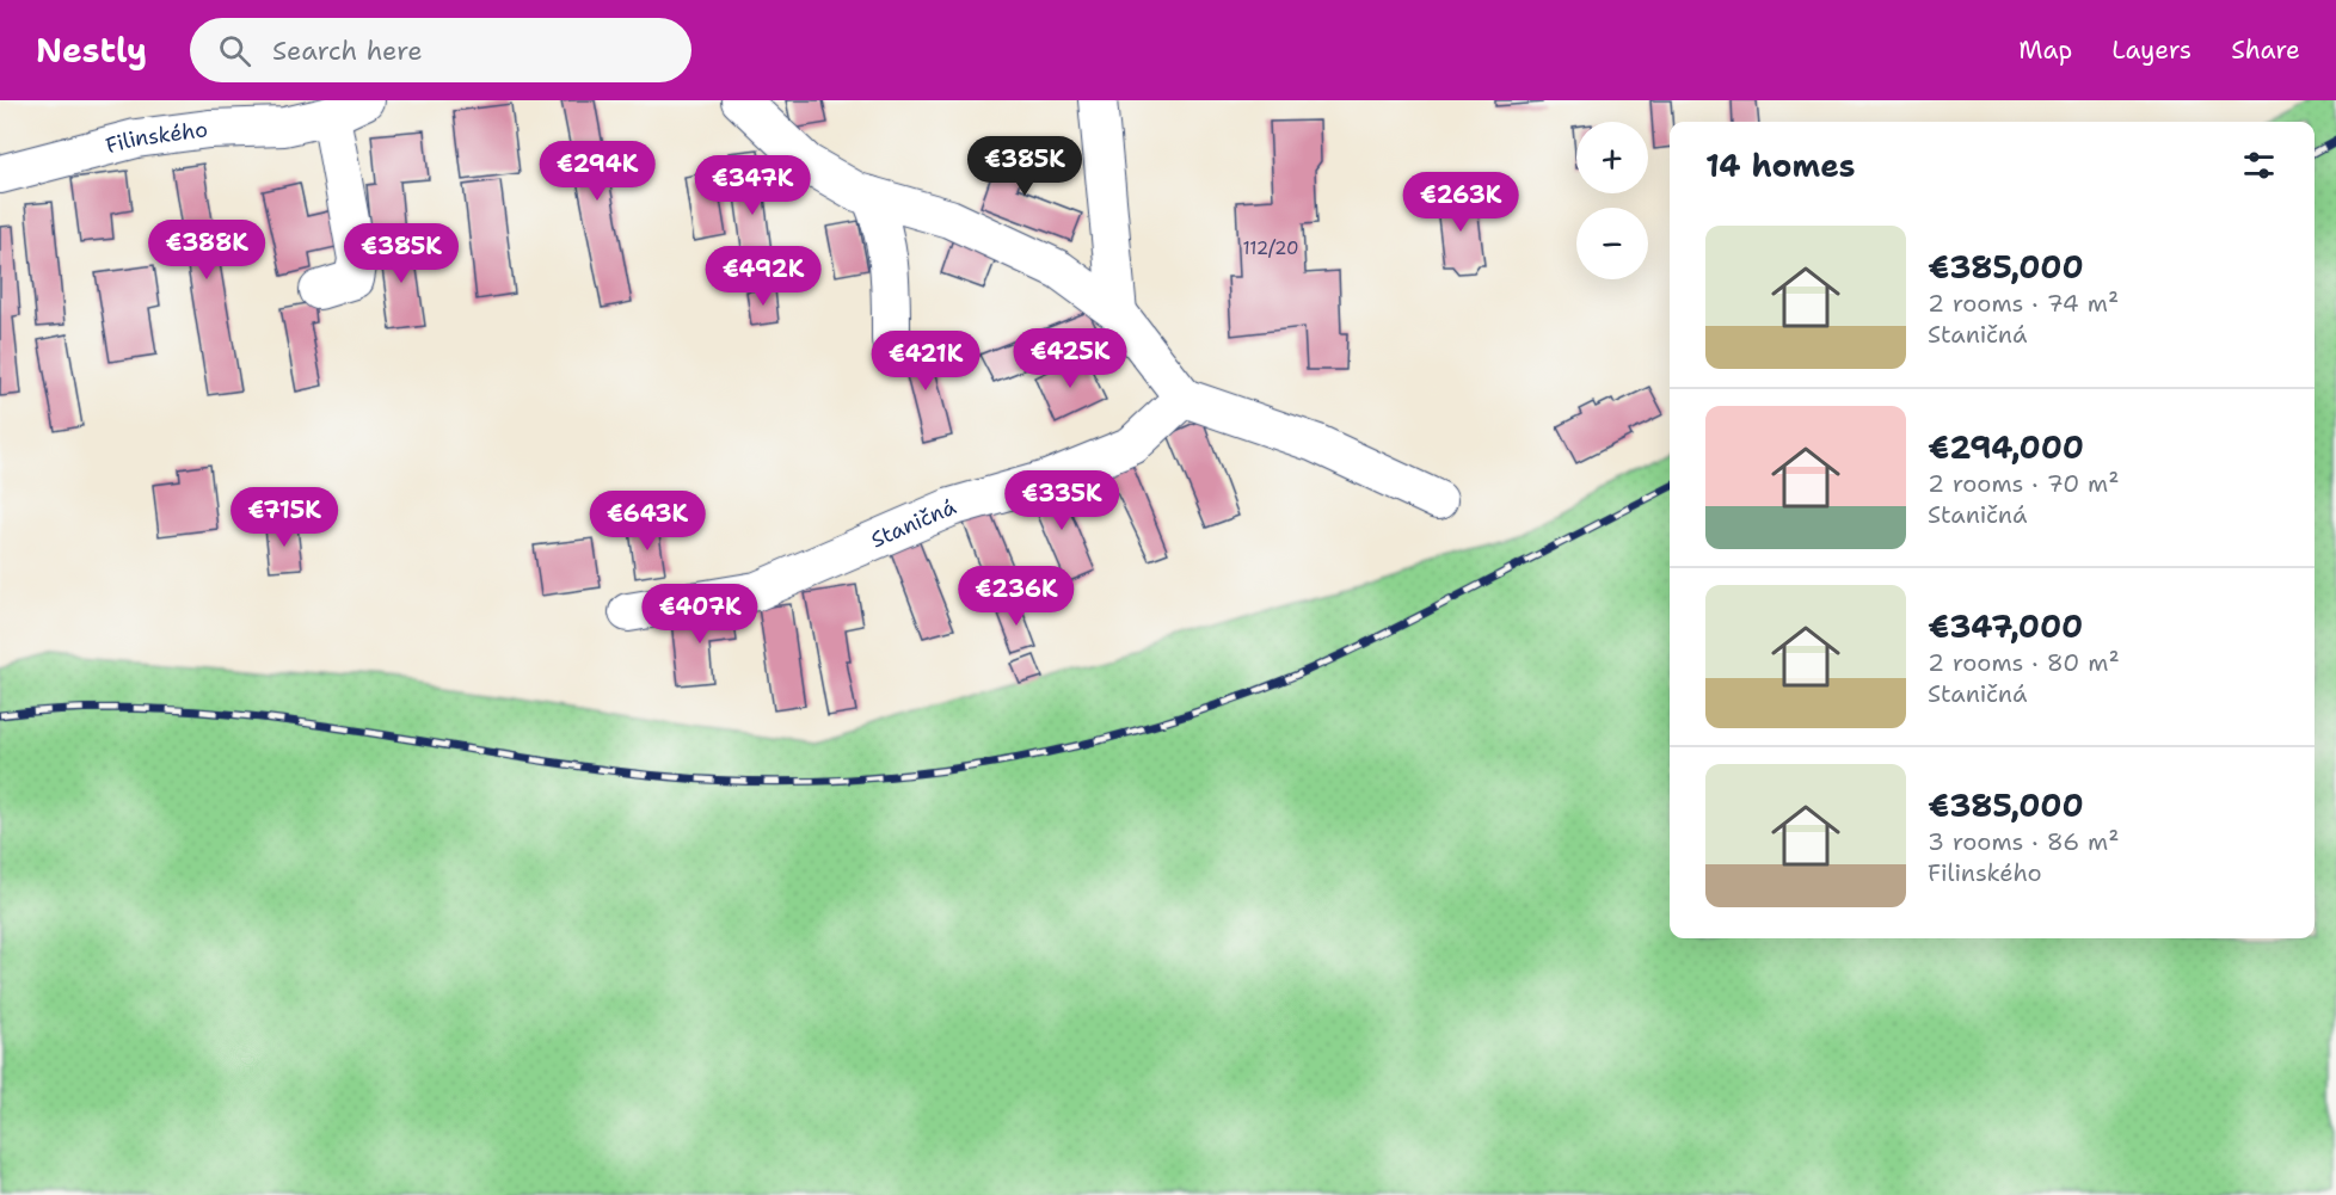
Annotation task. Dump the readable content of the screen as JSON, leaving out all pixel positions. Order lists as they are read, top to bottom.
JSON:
{
  "streets": {
    "street": ["Filinského", "Staničná"]
  },
  "house_numbers": ["112/20"],
  "page": {
    "header": "Nestly",
    "search": "Search here",
    "nav": ["Map", "Layers", "Share"],
    "map_buttons": ["+", "−"],
    "heading": "14 homes",
    "price": [
      "€385K",
      "€294K",
      "€347K",
      "€263K",
      "€388K",
      "€385K",
      "€492K",
      "€425K",
      "€421K",
      "€335K",
      "€715K",
      "€643K",
      "€236K",
      "€407K"
    ],
    "list": [
      {
        "name": "€385,000",
        "note": "2 rooms · 74 m² · Staničná"
      },
      {
        "name": "€294,000",
        "note": "2 rooms · 70 m² · Staničná"
      },
      {
        "name": "€347,000",
        "note": "2 rooms · 80 m² · Staničná"
      },
      {
        "name": "€385,000",
        "note": "3 rooms · 86 m² · Filinského"
      }
    ]
  }
}
